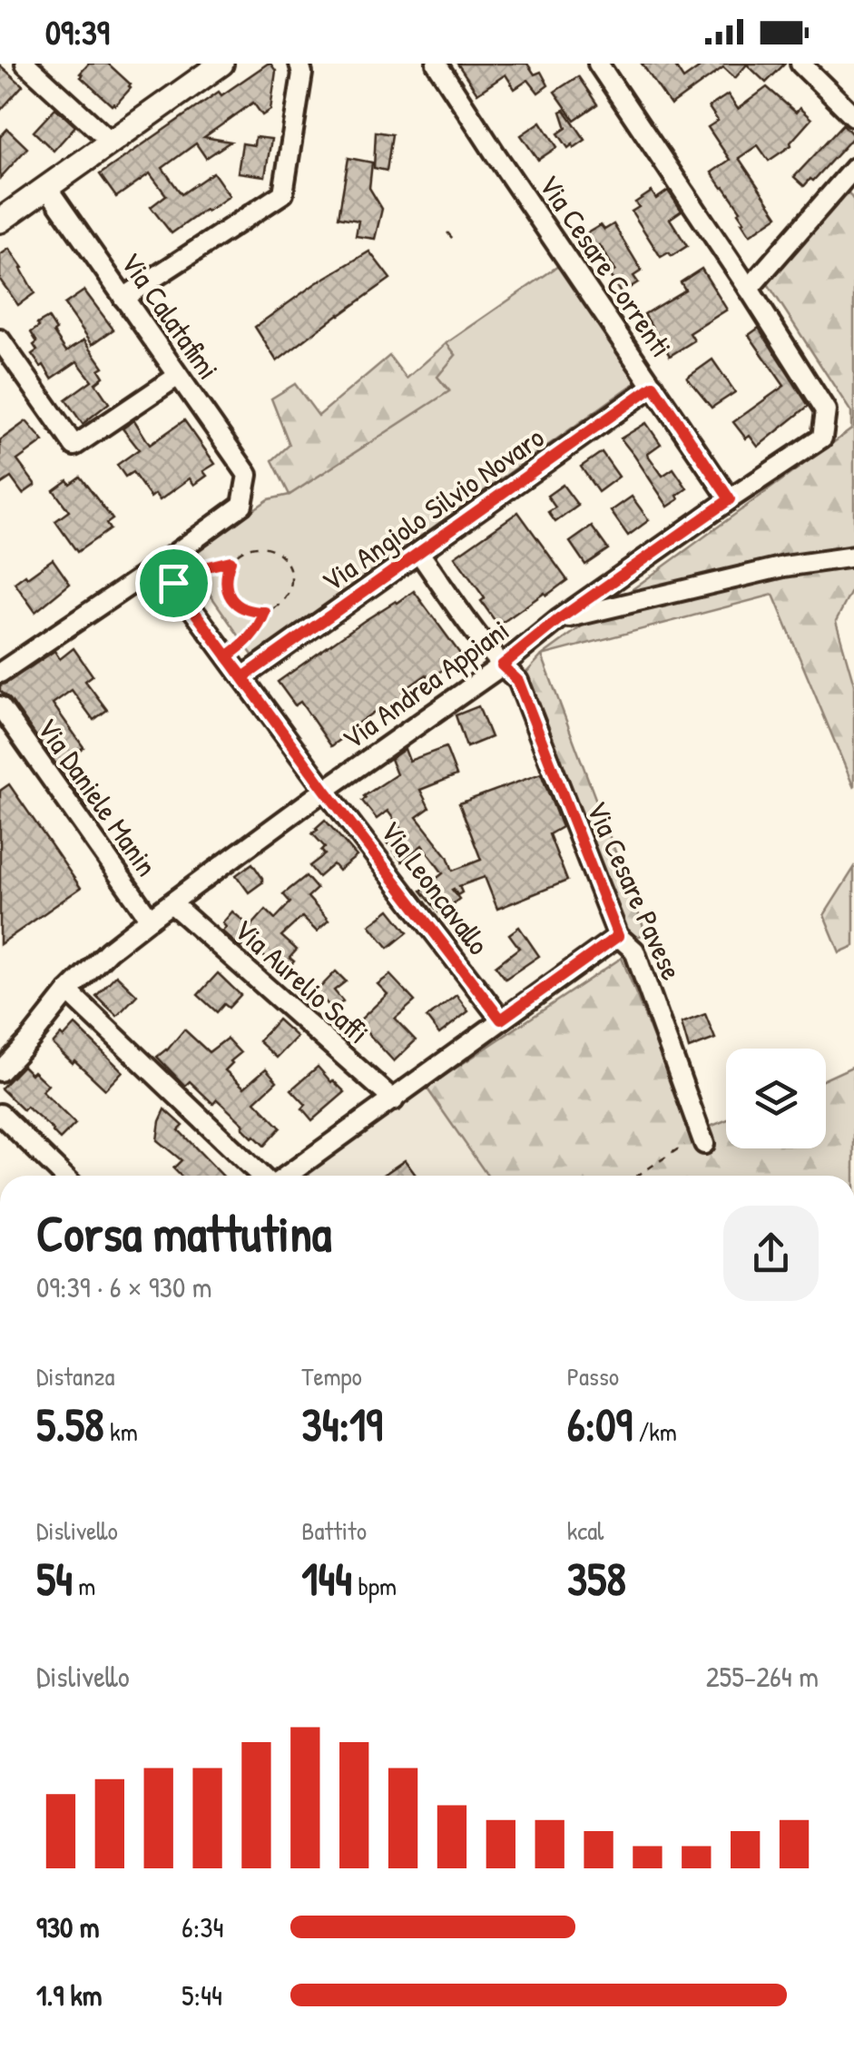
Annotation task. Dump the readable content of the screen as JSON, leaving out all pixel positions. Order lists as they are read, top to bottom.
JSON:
{
  "streets": {
    "street": [
      "Via Cesare Correnti",
      "Via Calatafimi",
      "Via Angiolo Silvio Novaro",
      "Via Andrea Appiani",
      "Via Daniele Manin",
      "Via Leoncavallo",
      "Via Cesare Pavese",
      "Via Aurelio Saffi"
    ]
  },
  "crossings": [
    ["Via Cesare Correnti", "Via Angiolo Silvio Novaro"],
    ["Via Cesare Correnti", "Via Andrea Appiani"],
    ["Via Calatafimi", "Via Leoncavallo"],
    ["Via Angiolo Silvio Novaro", "Via Leoncavallo"],
    ["Via Angiolo Silvio Novaro", "Via Cesare Pavese"],
    ["Via Andrea Appiani", "Via Daniele Manin"],
    ["Via Andrea Appiani", "Via Leoncavallo"],
    ["Via Andrea Appiani", "Via Cesare Pavese"],
    ["Via Andrea Appiani", "Via Aurelio Saffi"]
  ],
  "page": {
    "status": "09:39",
    "heading": ["Corsa mattutina", "09:39 · 6 × 930 m"],
    "stats": [
      ["Distanza", "5.58 km"],
      ["Tempo", "34:19"],
      ["Passo", "6:09 /km"],
      ["Dislivello", "54 m"],
      ["Battito", "144 bpm"],
      ["kcal", "358"]
    ],
    "chart": ["Dislivello", "255–264 m"],
    "list": [
      {
        "name": "930 m",
        "note": "6:34"
      },
      {
        "name": "1.9 km",
        "note": "5:44"
      }
    ]
  }
}
